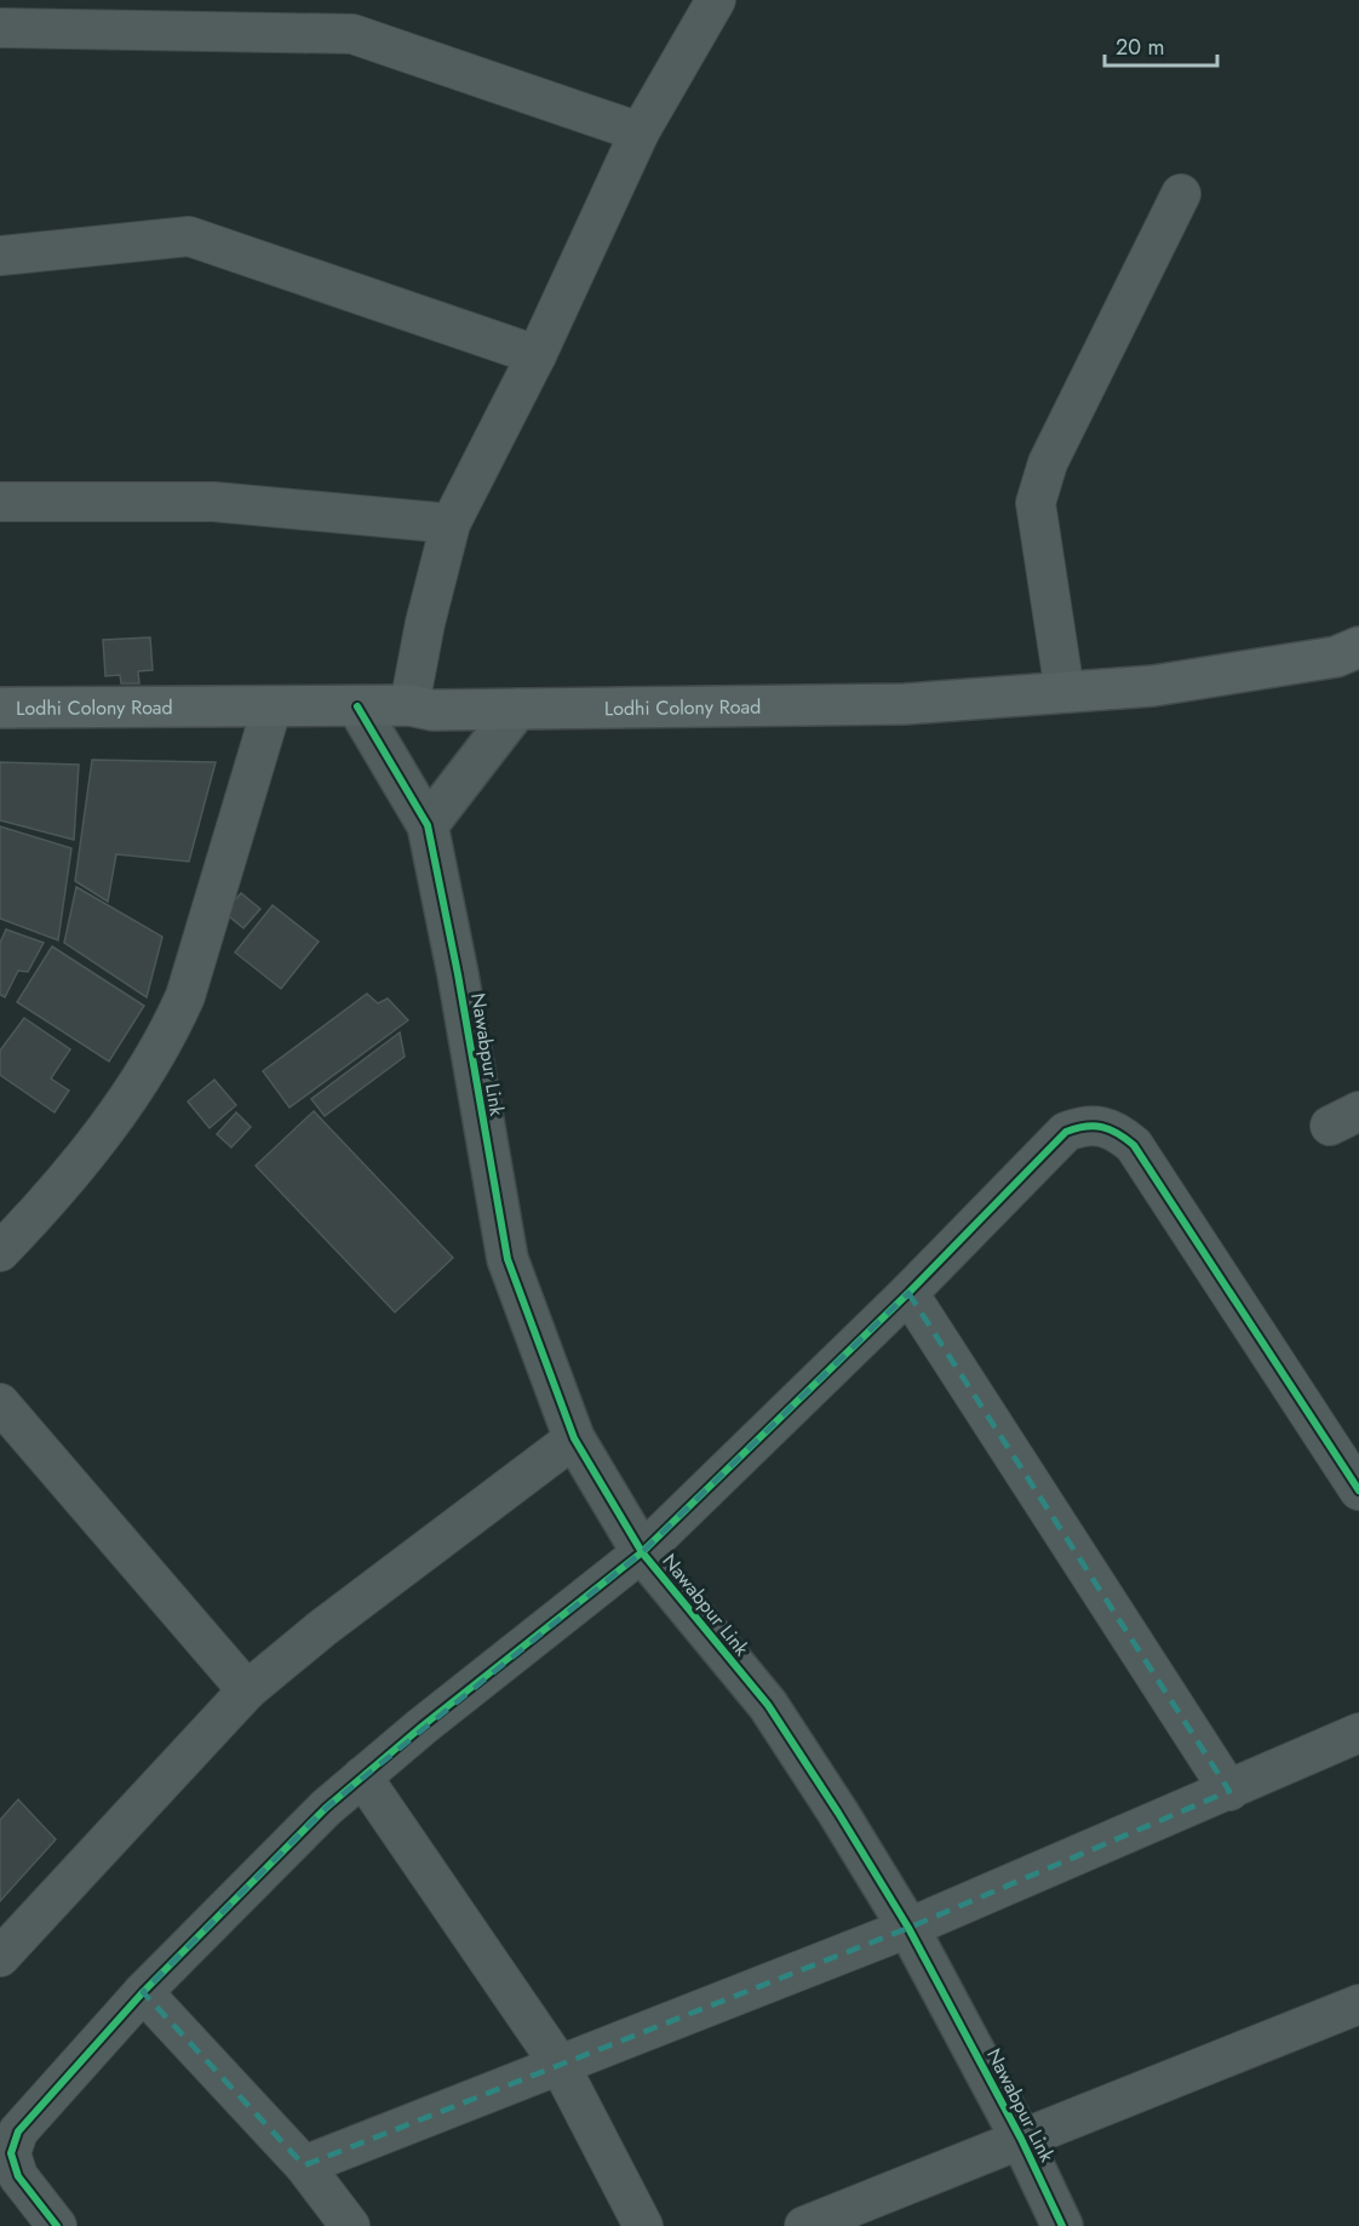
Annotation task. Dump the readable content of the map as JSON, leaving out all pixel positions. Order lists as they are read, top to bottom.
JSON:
{
  "streets": {
    "main road": ["Lodhi Colony Road"],
    "street": ["Nawabpur Link"]
  },
  "crossings": [
    ["Lodhi Colony Road", "Nawabpur Link"]
  ],
  "scale_bar": "20 m"
}
